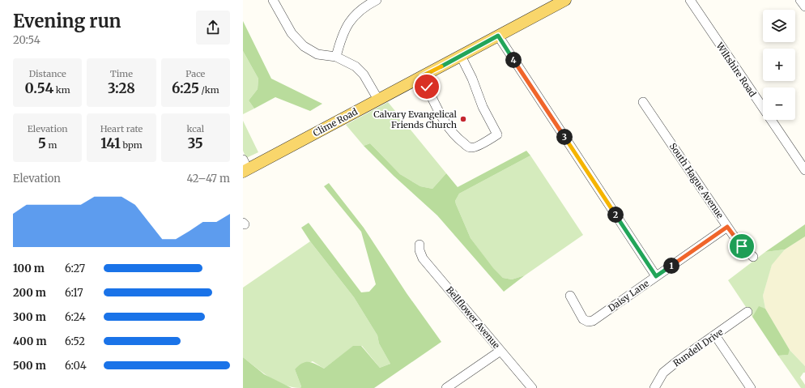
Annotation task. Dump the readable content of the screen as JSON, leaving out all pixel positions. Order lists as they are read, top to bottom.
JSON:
{
  "streets": {
    "main road": ["Clime Road"],
    "street": [
      "Wiltshire Road",
      "South Hague Avenue",
      "Daisy Lane",
      "Bellflower Avenue",
      "Rundell Drive"
    ]
  },
  "crossings": [
    ["South Hague Avenue", "Daisy Lane"]
  ],
  "places": ["Calvary Evangelical Friends Church"],
  "page": {
    "heading": ["Evening run", "20:54"],
    "map_buttons": ["+", "−"],
    "pins": [
      "4",
      "3",
      "2",
      "1"
    ],
    "stats": [
      ["Distance", "0.54 km"],
      ["Time", "3:28"],
      ["Pace", "6:25 /km"],
      ["Elevation", "5 m"],
      ["Heart rate", "141 bpm"],
      ["kcal", "35"]
    ],
    "chart": ["Elevation", "42–47 m"],
    "list": [
      {
        "name": "100 m",
        "note": "6:27"
      },
      {
        "name": "200 m",
        "note": "6:17"
      },
      {
        "name": "300 m",
        "note": "6:24"
      },
      {
        "name": "400 m",
        "note": "6:52"
      },
      {
        "name": "500 m",
        "note": "6:04"
      }
    ]
  }
}
